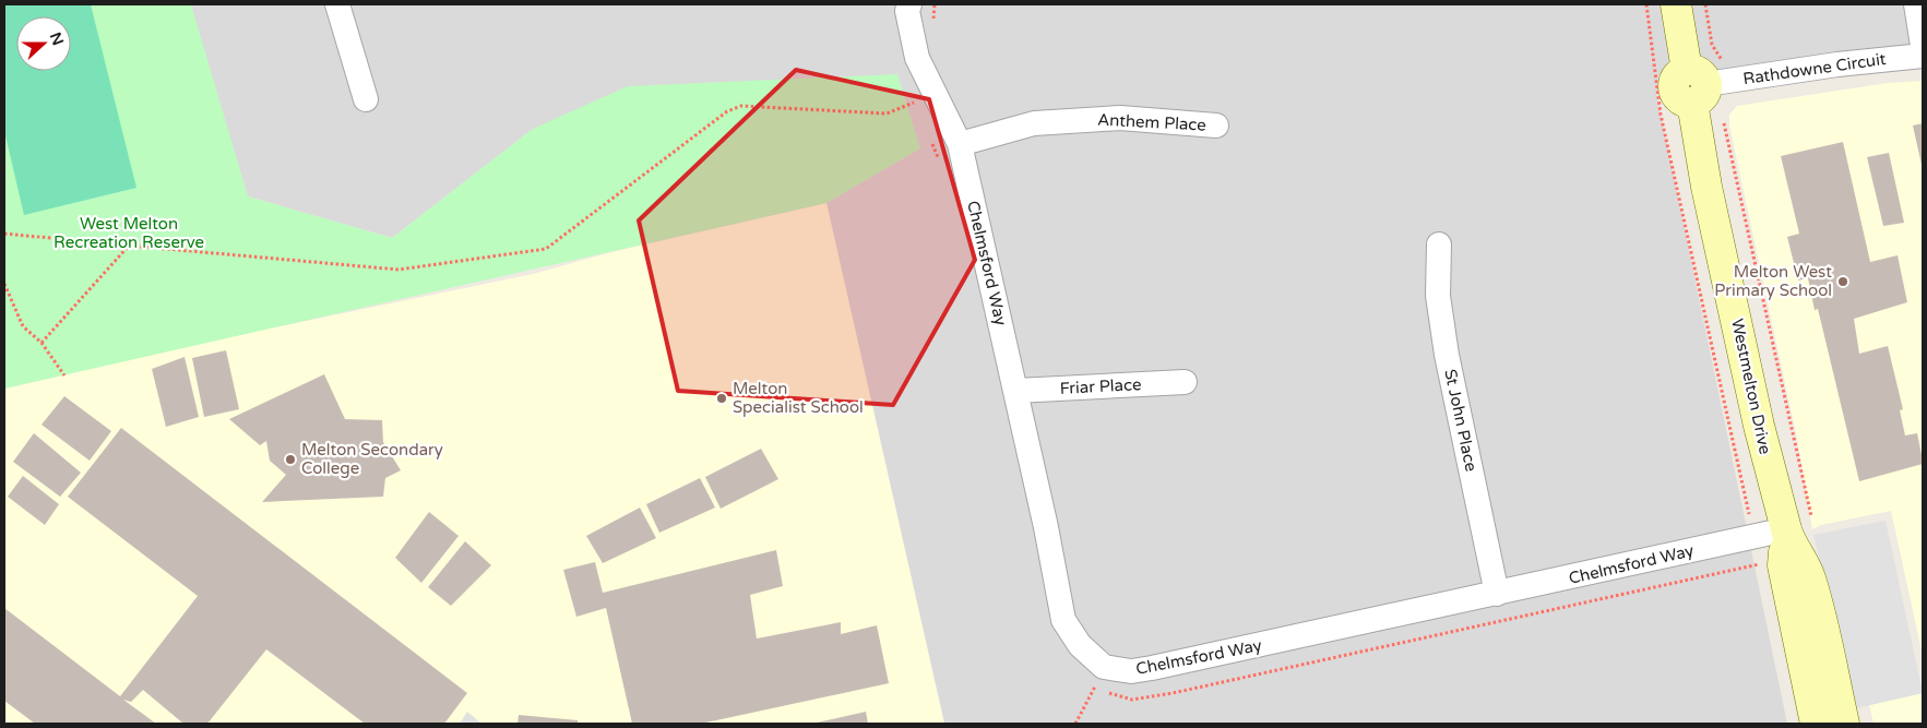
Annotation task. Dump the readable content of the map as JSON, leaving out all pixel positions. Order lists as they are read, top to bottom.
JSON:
{
  "streets": {
    "street": [
      "Rathdowne Circuit",
      "Anthem Place",
      "Chelmsford Way",
      "Friar Place",
      "Westmelton Drive",
      "St John Place"
    ]
  },
  "crossings": [
    ["Rathdowne Circuit", "Westmelton Drive"],
    ["Anthem Place", "Chelmsford Way"],
    ["Chelmsford Way", "Friar Place"],
    ["Chelmsford Way", "Westmelton Drive"],
    ["Chelmsford Way", "St John Place"]
  ],
  "parks": ["West Melton Recreation Reserve"],
  "places": ["Melton West Primary School", "Melton Specialist School", "Melton Secondary College"],
  "north": "right"
}
